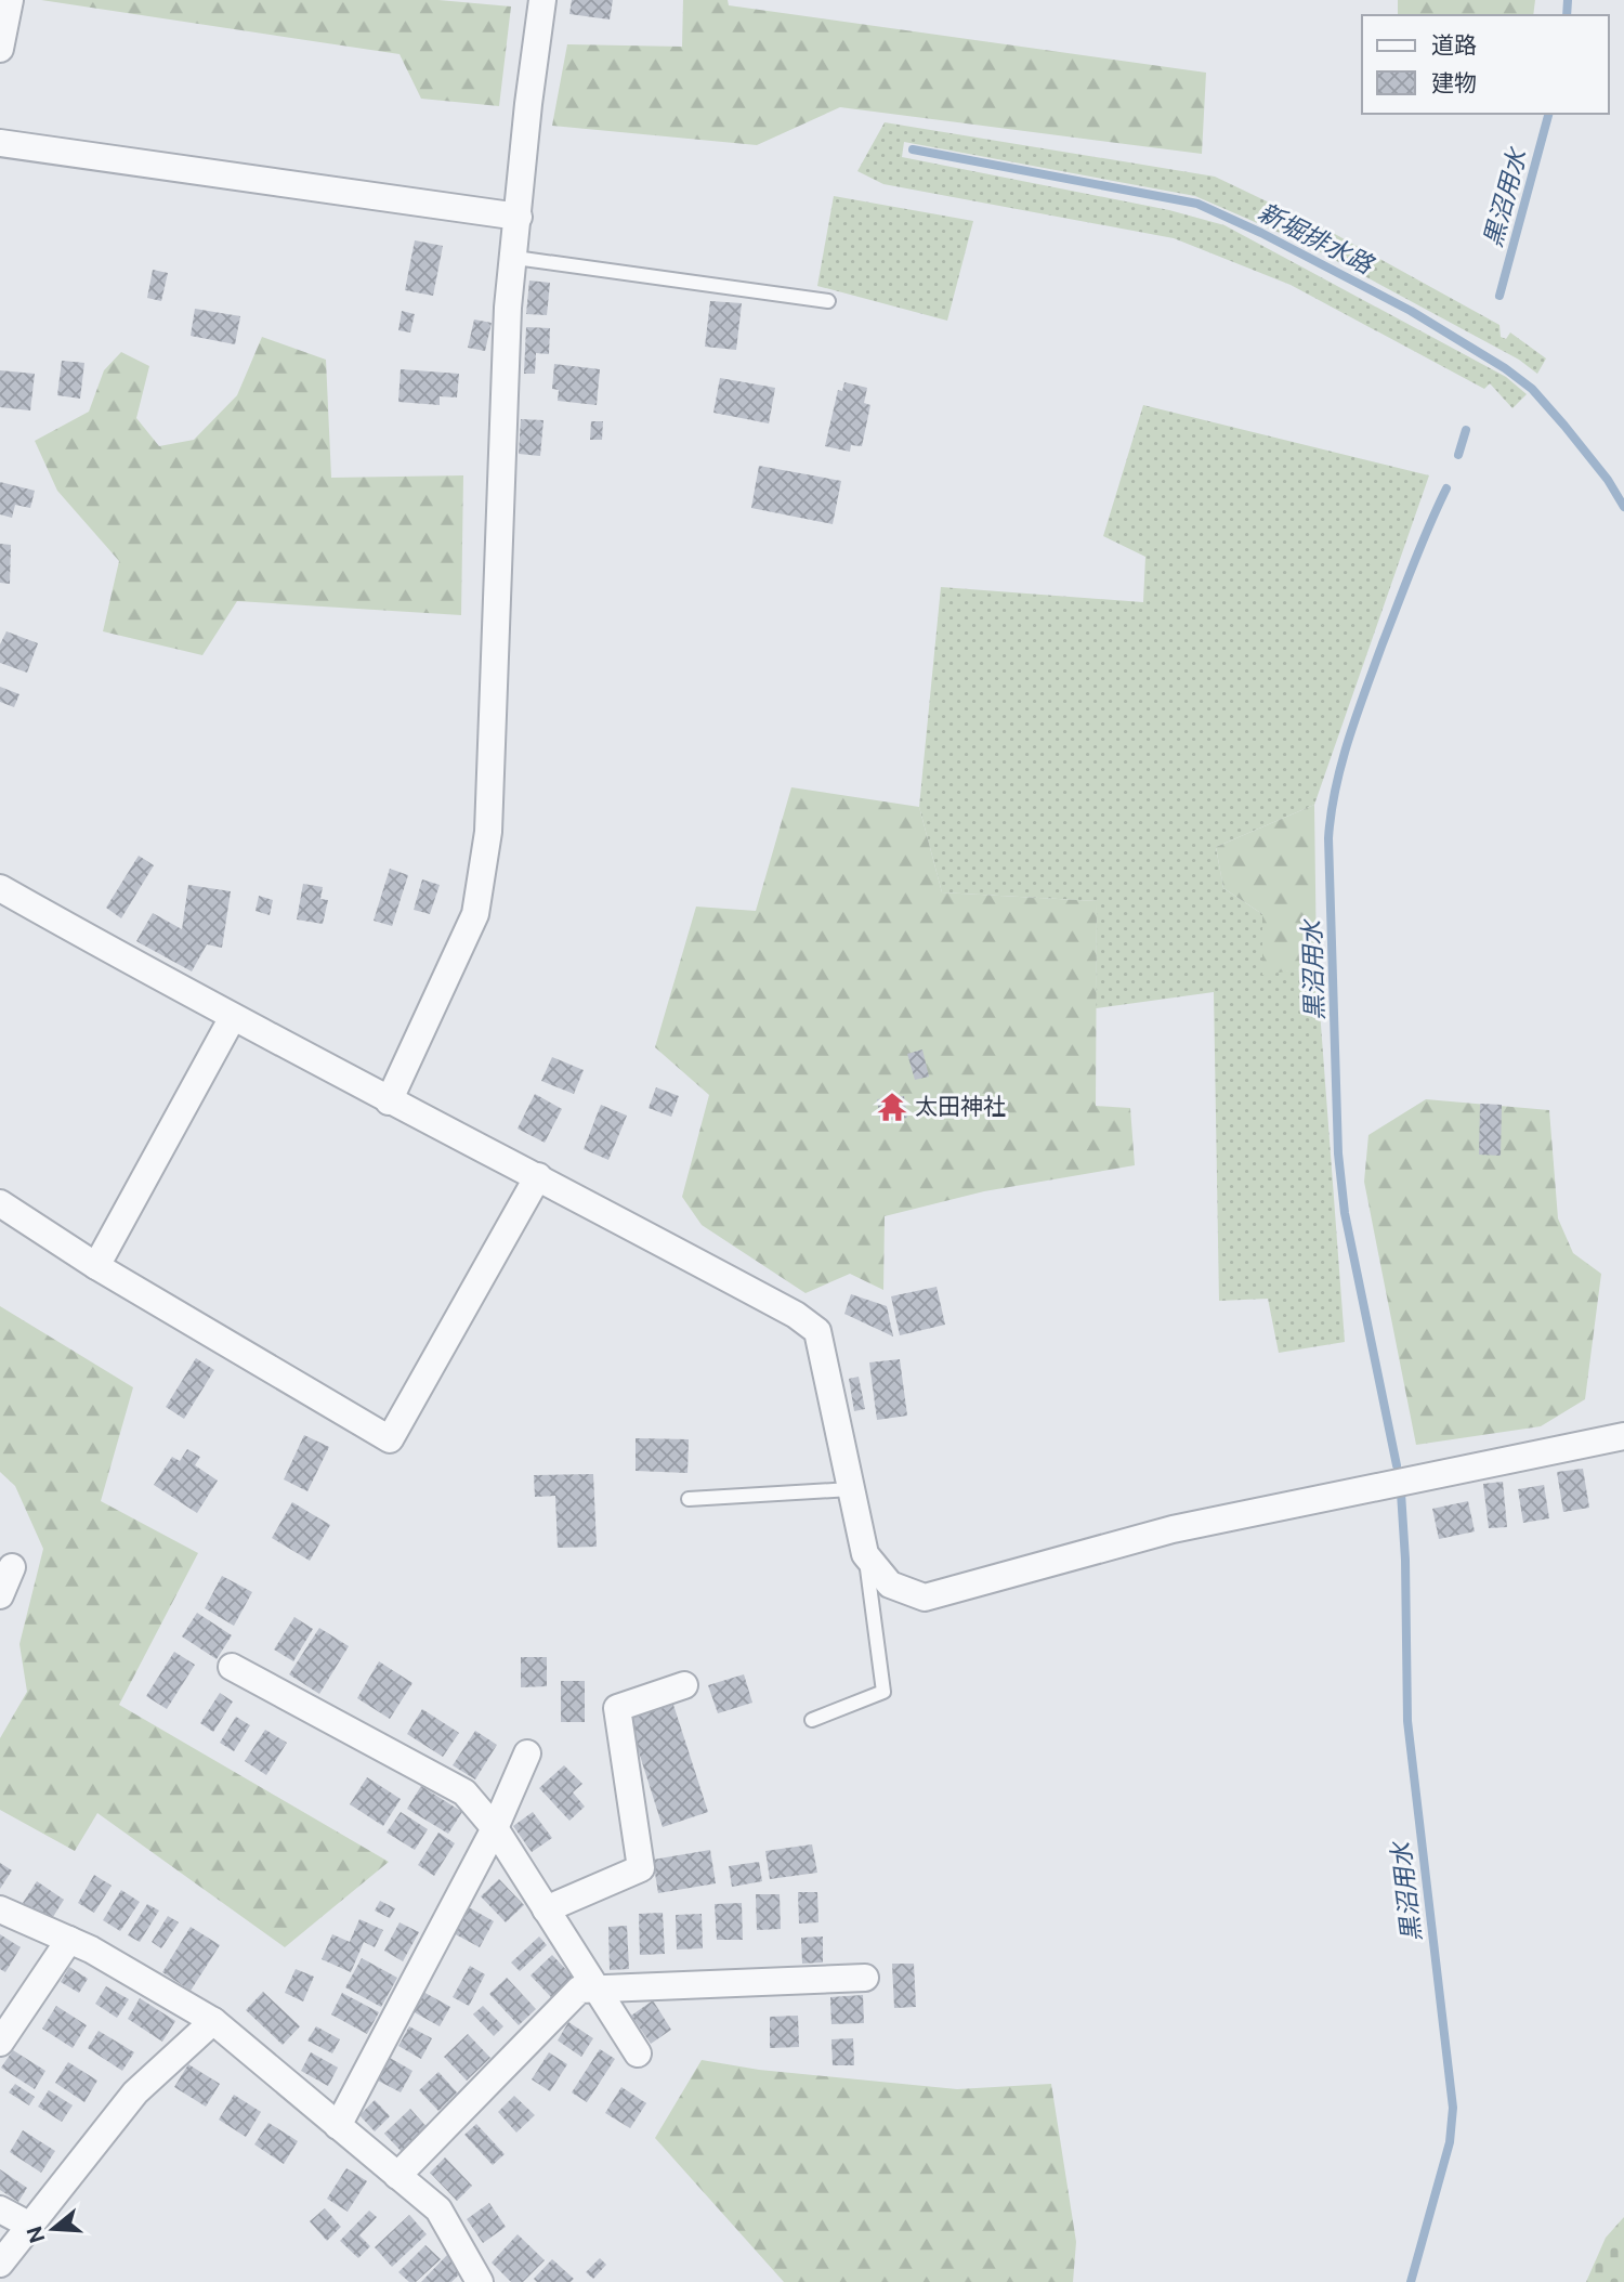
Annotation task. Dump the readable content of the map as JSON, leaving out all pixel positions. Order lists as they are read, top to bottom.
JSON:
{
  "water": ["黒沼用水", "新堀排水路"],
  "places": {
    "temple": ["太田神社"]
  },
  "legend": ["道路", "建物"],
  "north": "left"
}
